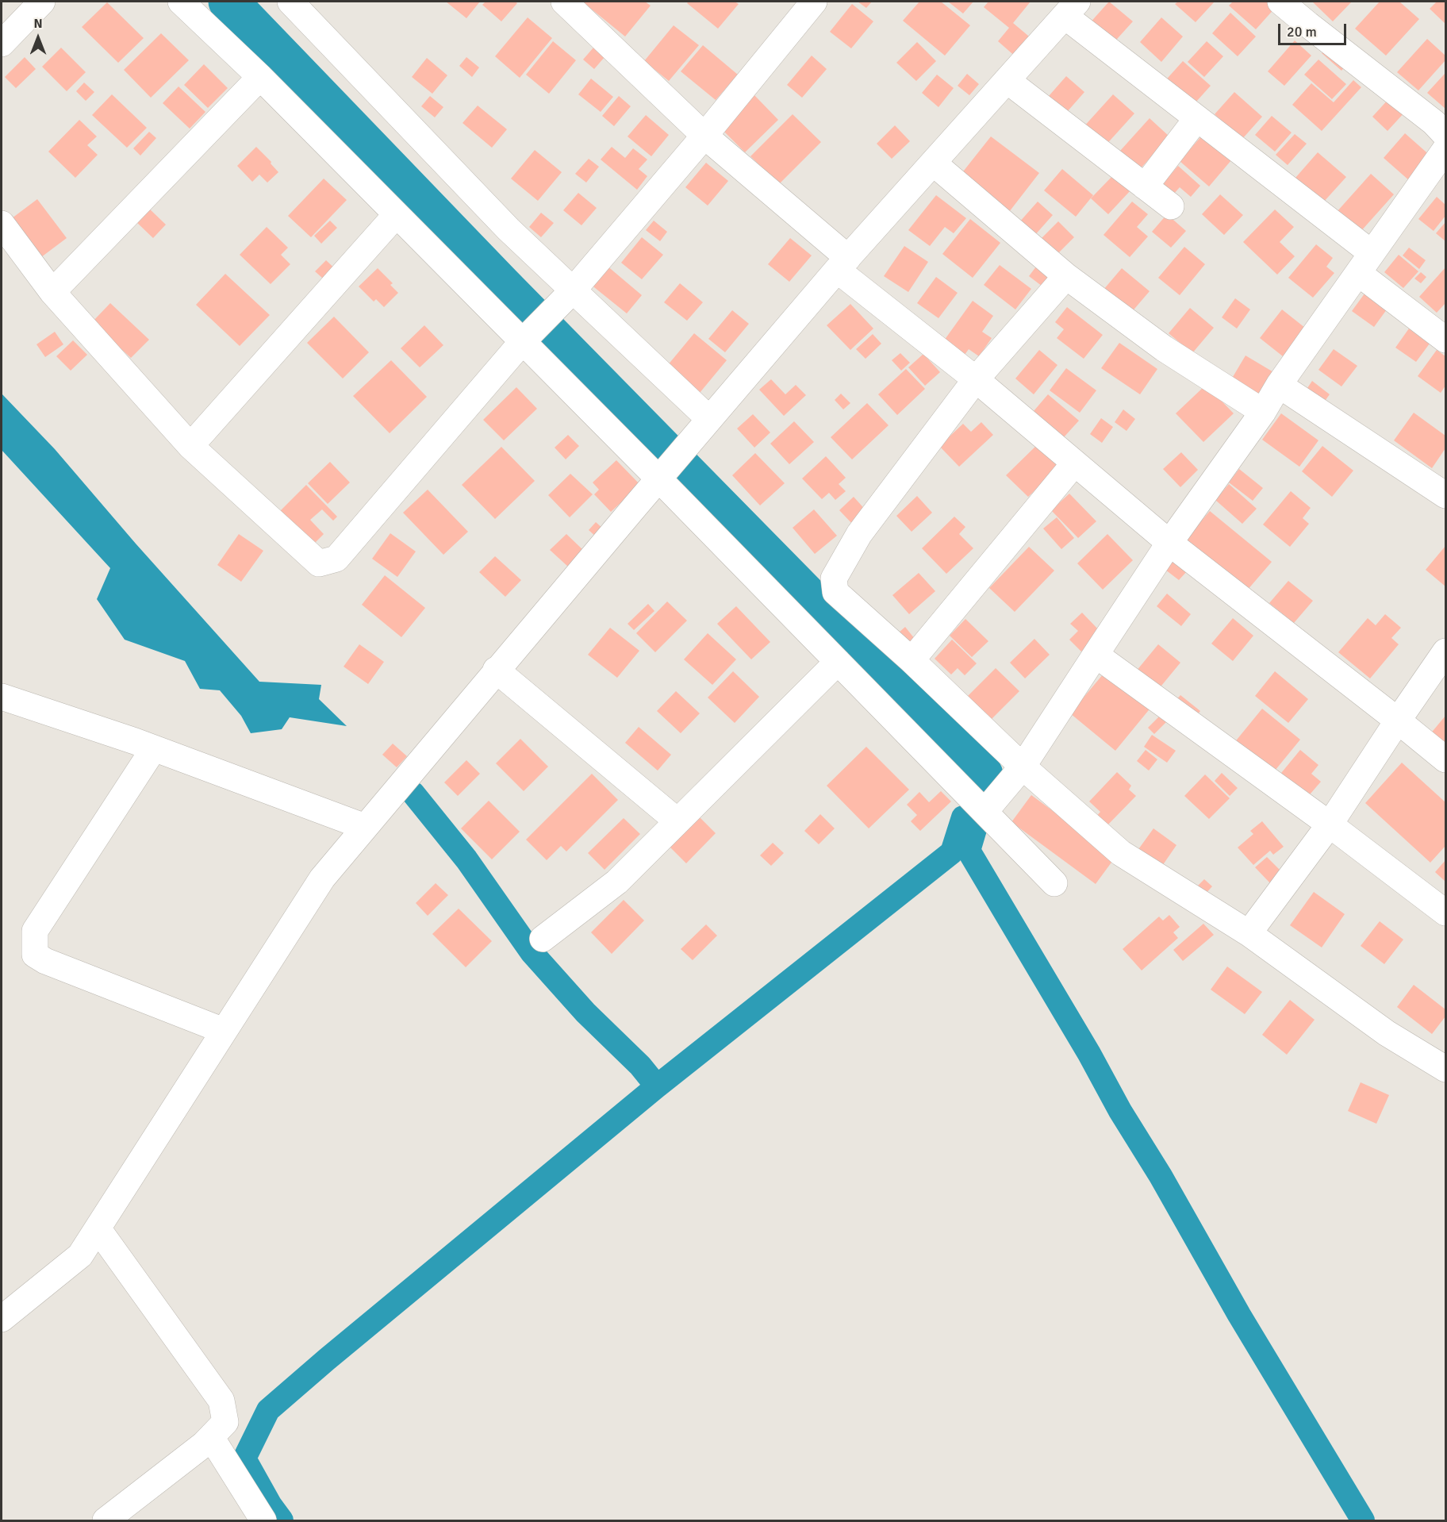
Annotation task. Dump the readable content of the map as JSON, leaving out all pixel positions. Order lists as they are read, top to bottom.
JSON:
{
  "scale_bar": "20 m",
  "north": "top"
}
